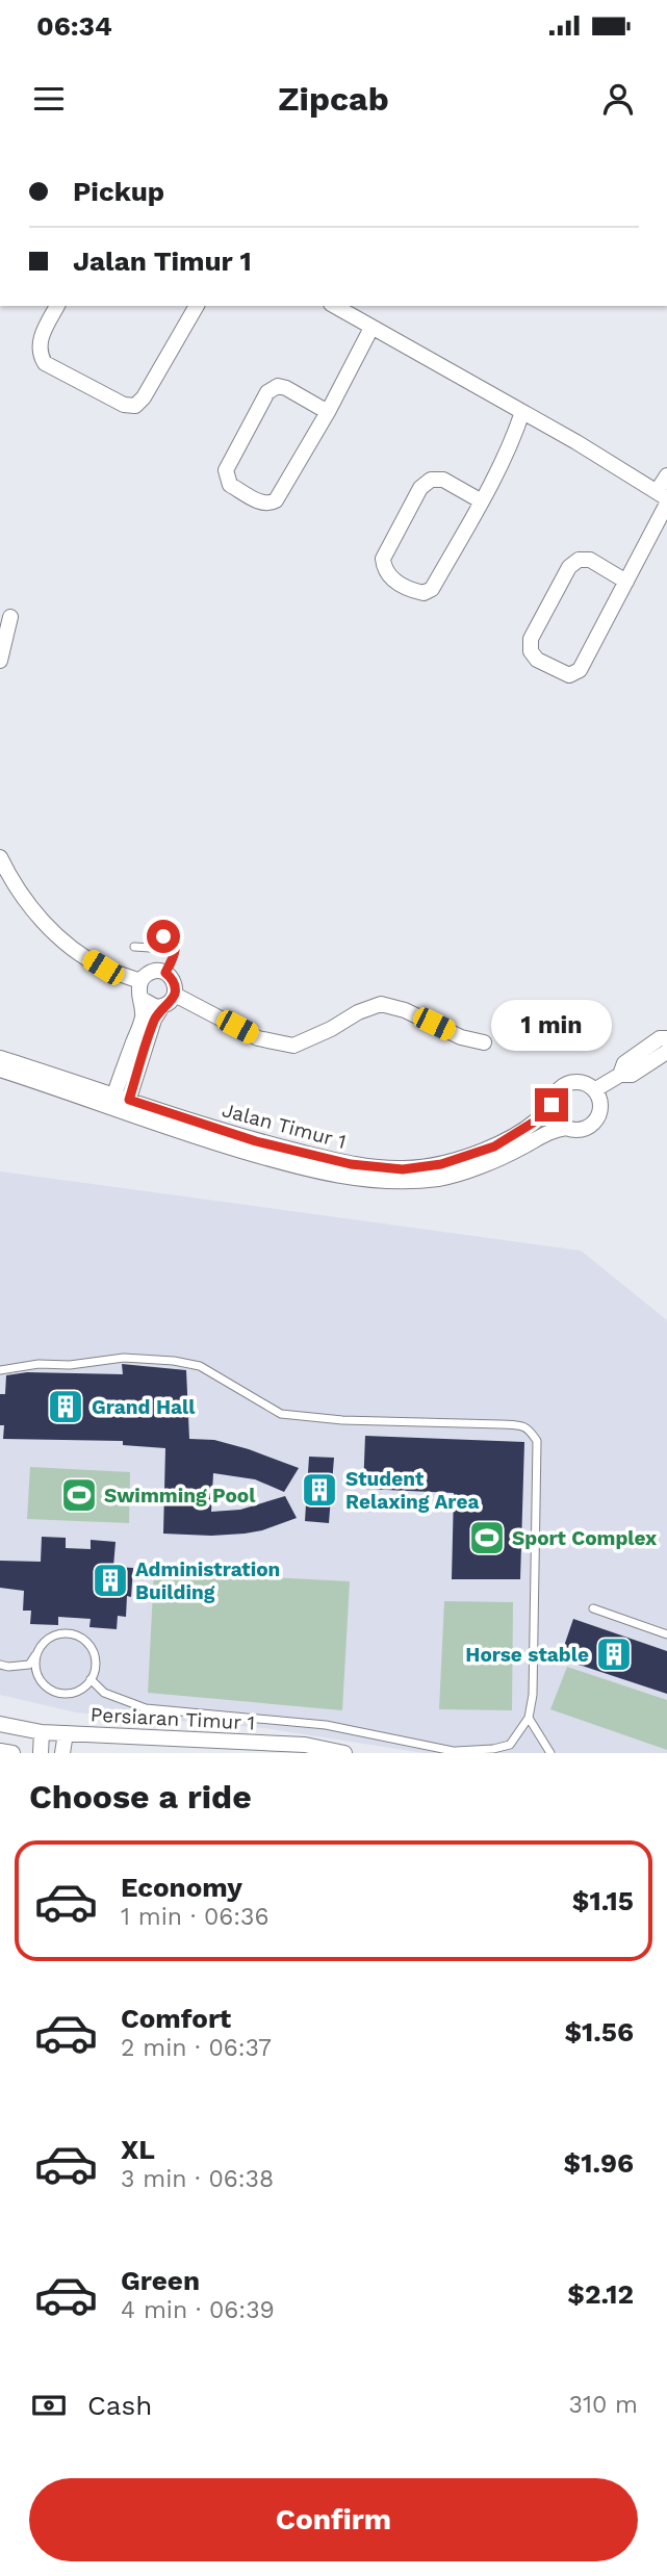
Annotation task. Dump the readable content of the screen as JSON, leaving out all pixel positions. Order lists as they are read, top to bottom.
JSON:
{
  "streets": {
    "street": ["Jalan Timur 1", "Persiaran Timur 1"]
  },
  "places": {
    "building": [
      "Grand Hall",
      "Student Relaxing Area",
      "Administration Building",
      "Horse stable"
    ],
    "sports": ["Swimming Pool", "Sport Complex"]
  },
  "page": {
    "status": "06:34",
    "header": "Zipcab",
    "banner": ["Pickup", "Jalan Timur 1"],
    "bubble": "1 min",
    "heading": "Choose a ride",
    "list": [
      {
        "name": "Economy",
        "note": "1 min · 06:36",
        "value": "$1.15"
      },
      {
        "name": "Comfort",
        "note": "2 min · 06:37",
        "value": "$1.56"
      },
      {
        "name": "XL",
        "note": "3 min · 06:38",
        "value": "$1.96"
      },
      {
        "name": "Green",
        "note": "4 min · 06:39",
        "value": "$2.12"
      }
    ],
    "pay": ["Cash", "310 m"],
    "buttons": "Confirm"
  }
}
